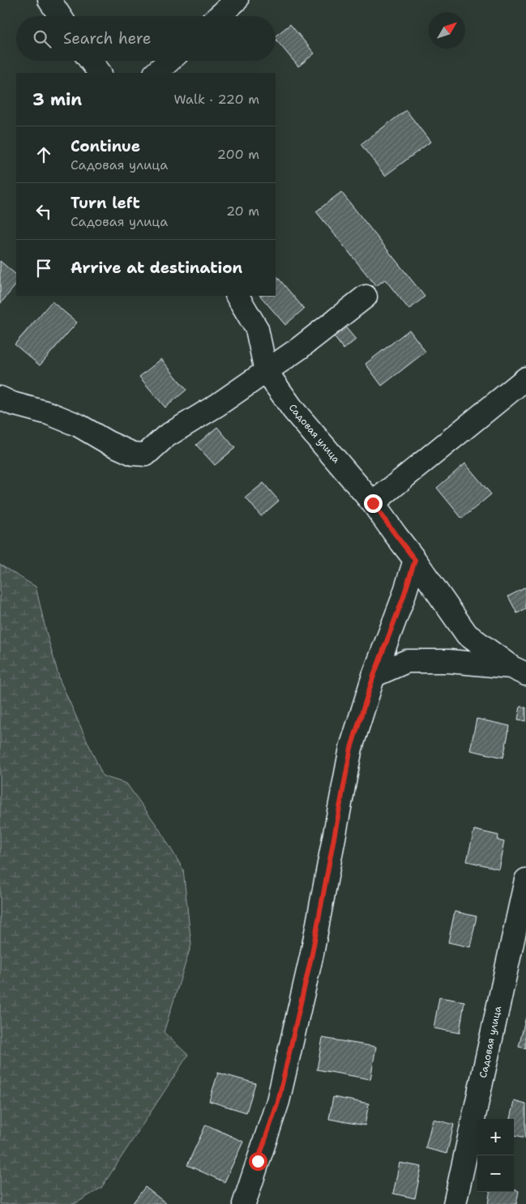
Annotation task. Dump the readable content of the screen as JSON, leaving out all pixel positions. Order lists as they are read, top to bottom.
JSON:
{
  "streets": {
    "street": ["Садовая улица"]
  },
  "north": "top right",
  "page": {
    "search": "Search here",
    "heading": ["3 min", "Walk · 220 m"],
    "list": [
      ["Continue", "Садовая улица", "200 m"],
      ["Turn left", "Садовая улица", "20 m"],
      "Arrive at destination"
    ],
    "map_buttons": ["+", "−"]
  }
}
